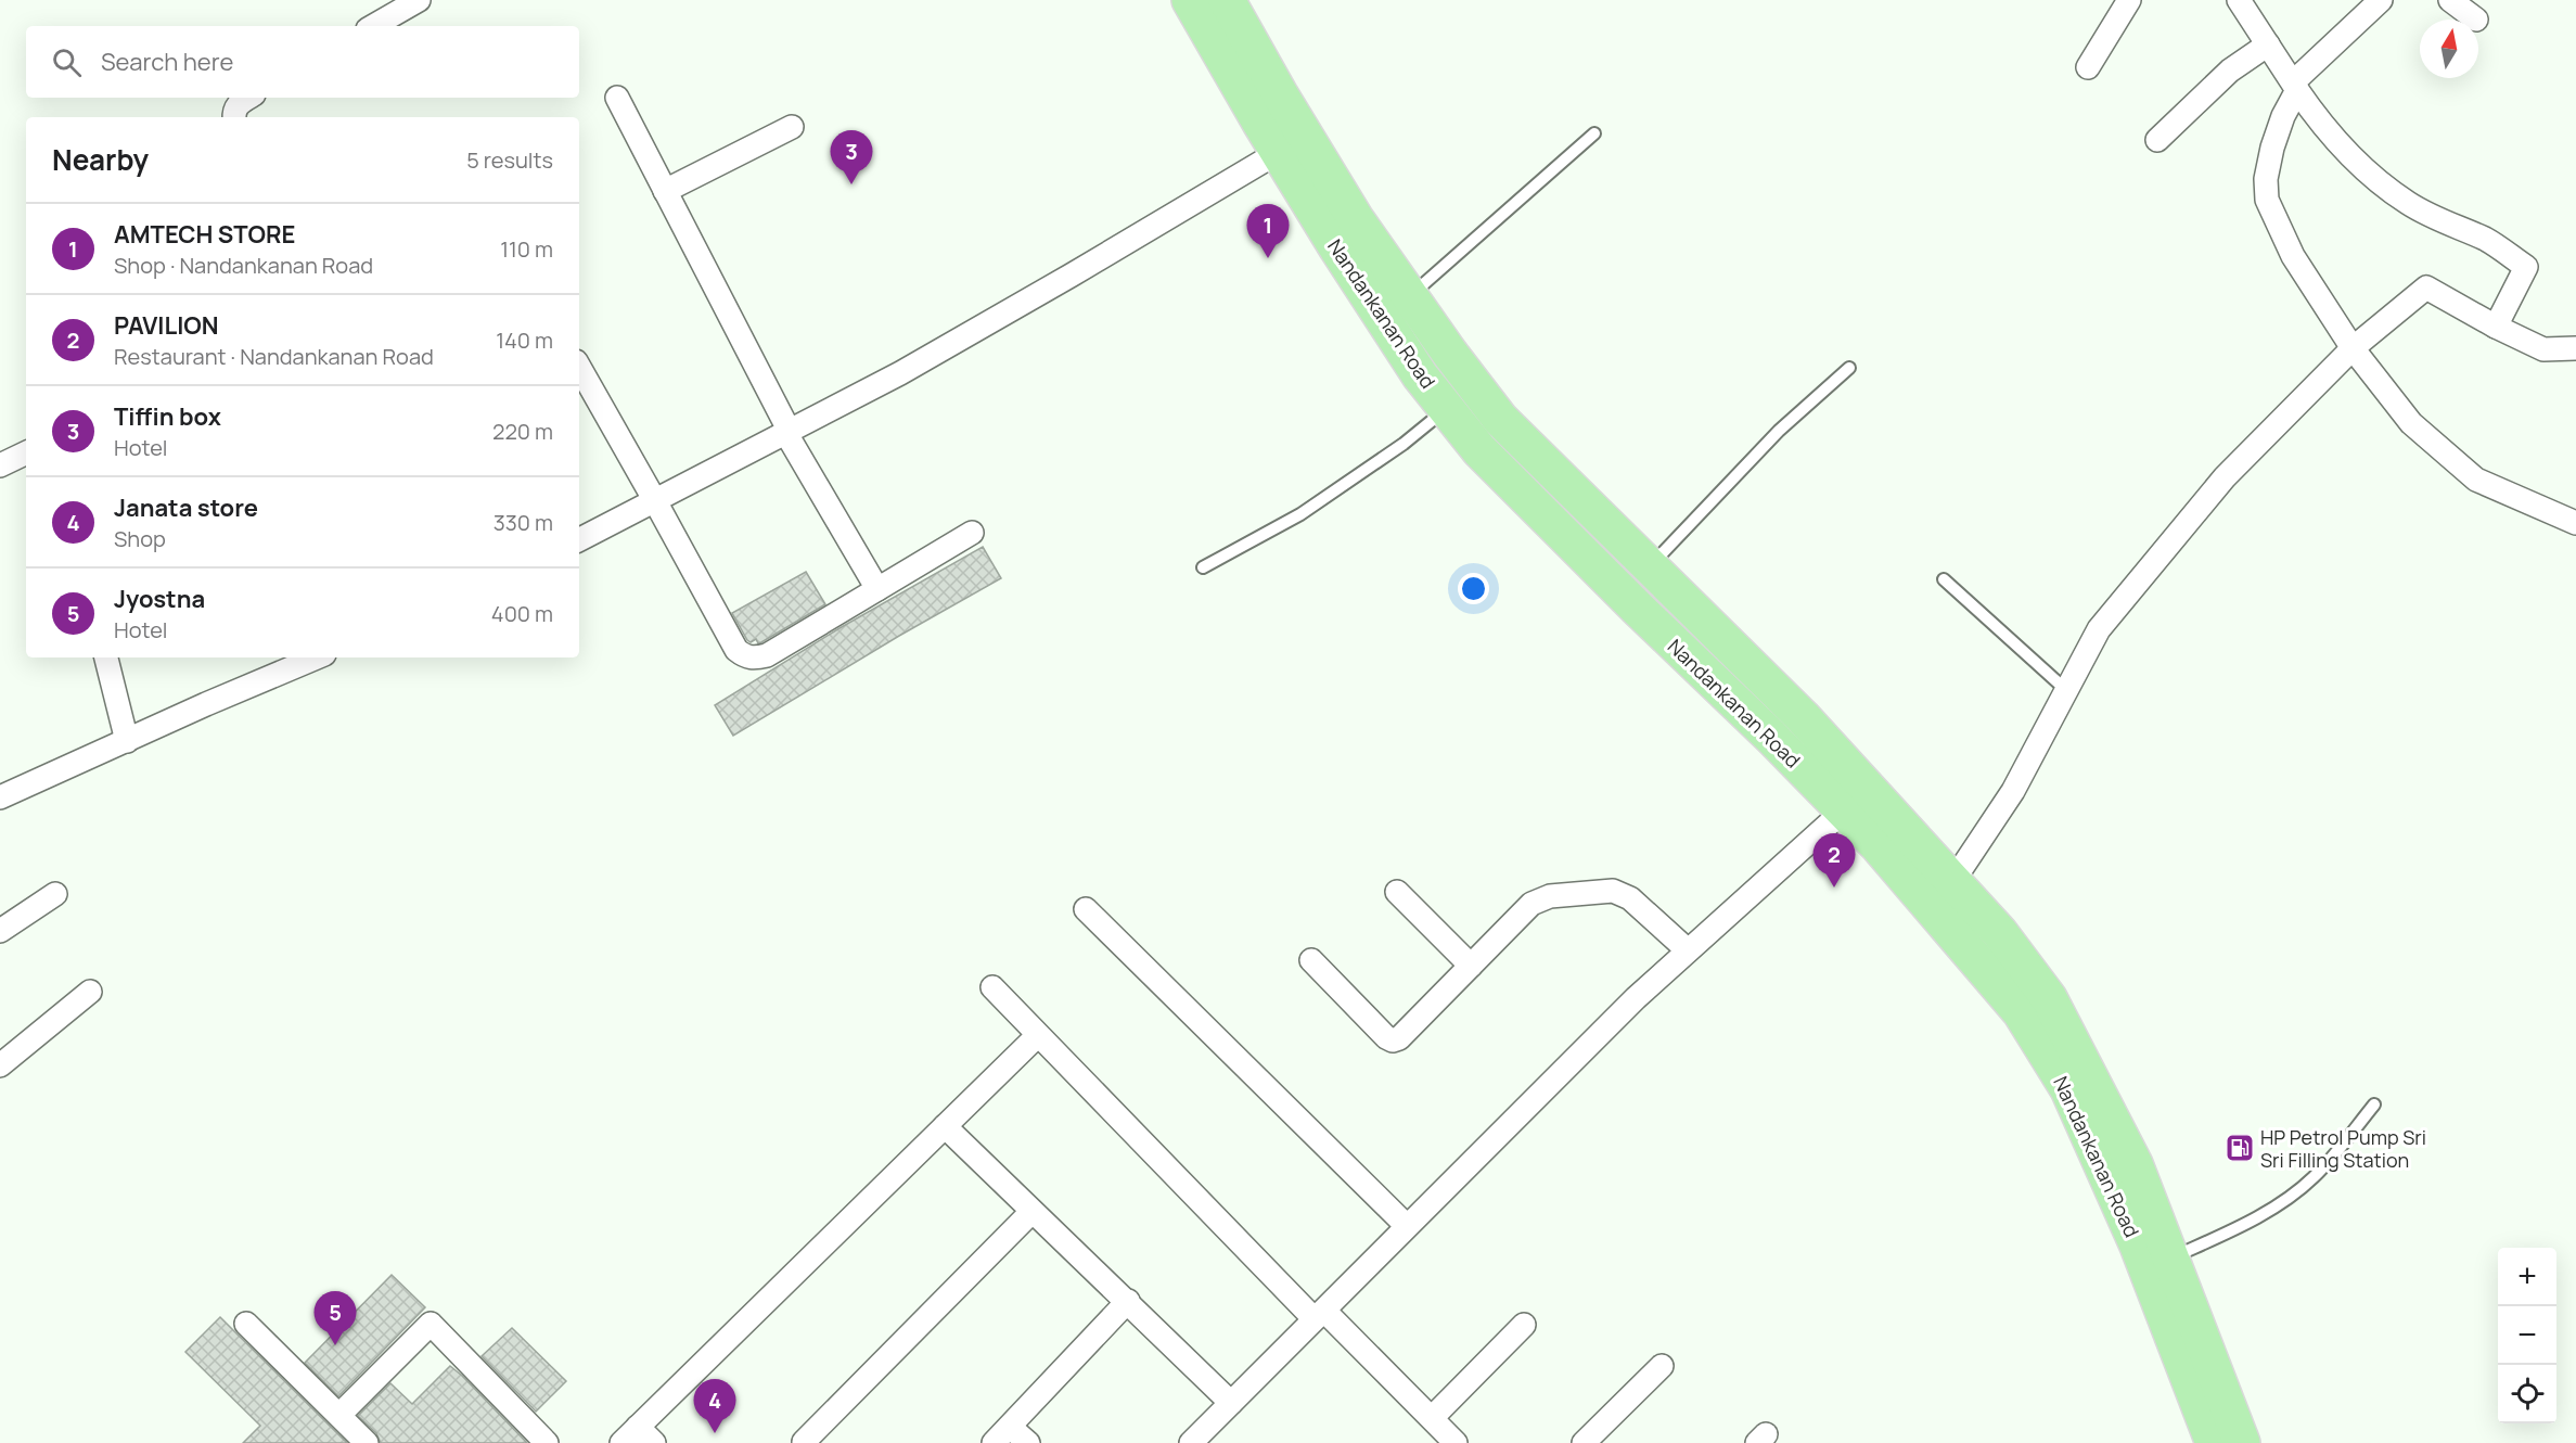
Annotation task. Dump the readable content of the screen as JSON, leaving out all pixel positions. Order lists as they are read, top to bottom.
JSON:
{
  "streets": {
    "main road": ["Nandankanan Road"]
  },
  "places": {
    "fuel station": ["HP Petrol Pump Sri Sri Filling Station"]
  },
  "north": "top",
  "page": {
    "search": "Search here",
    "heading": ["Nearby", "5 results"],
    "pins": [
      "3",
      "1",
      "2",
      "5",
      "4"
    ],
    "list": [
      {
        "mark": "1",
        "name": "AMTECH STORE",
        "note": "Shop · Nandankanan Road",
        "value": "110 m"
      },
      {
        "mark": "2",
        "name": "PAVILION",
        "note": "Restaurant · Nandankanan Road",
        "value": "140 m"
      },
      {
        "mark": "3",
        "name": "Tiffin box",
        "note": "Hotel",
        "value": "220 m"
      },
      {
        "mark": "4",
        "name": "Janata store",
        "note": "Shop",
        "value": "330 m"
      },
      {
        "mark": "5",
        "name": "Jyostna",
        "note": "Hotel",
        "value": "400 m"
      }
    ],
    "map_buttons": ["+", "−"]
  }
}
